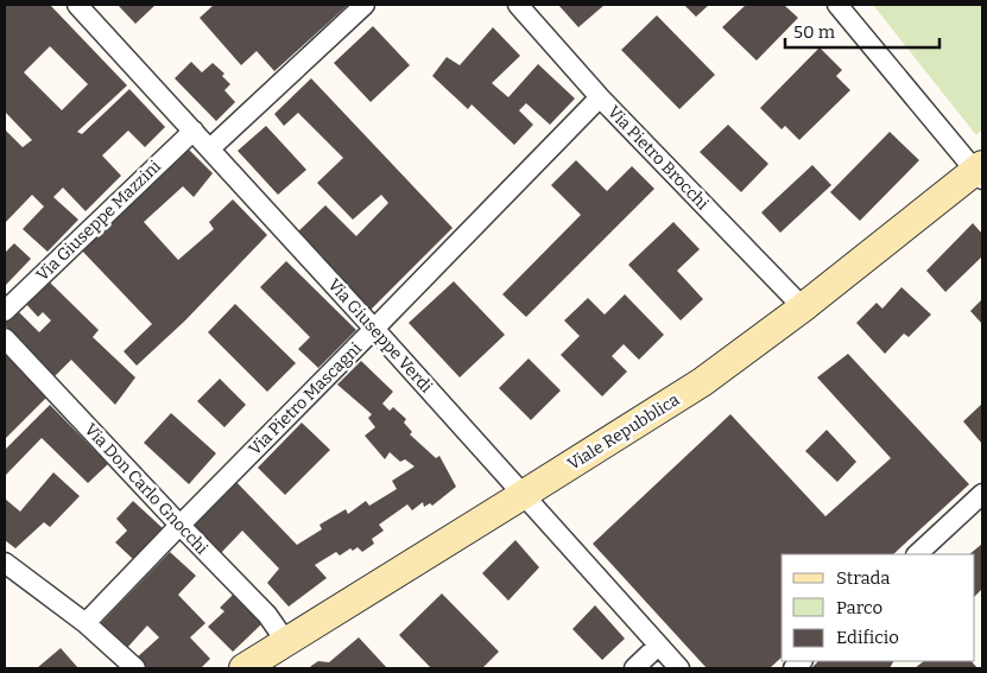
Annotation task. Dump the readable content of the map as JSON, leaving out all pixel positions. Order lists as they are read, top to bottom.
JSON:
{
  "streets": {
    "street": [
      "Via Pietro Brocchi",
      "Via Giuseppe Mazzini",
      "Via Giuseppe Verdi",
      "Via Pietro Mascagni",
      "Viale Repubblica",
      "Via Don Carlo Gnocchi"
    ]
  },
  "crossings": [
    ["Via Pietro Brocchi", "Via Pietro Mascagni"],
    ["Via Pietro Brocchi", "Viale Repubblica"],
    ["Via Giuseppe Mazzini", "Via Giuseppe Verdi"],
    ["Via Giuseppe Verdi", "Via Pietro Mascagni"],
    ["Via Giuseppe Verdi", "Viale Repubblica"],
    ["Via Pietro Mascagni", "Via Don Carlo Gnocchi"],
    ["Viale Repubblica", "Via Don Carlo Gnocchi"]
  ],
  "legend": ["Strada", "Parco", "Edificio"],
  "scale_bar": "50 m"
}
